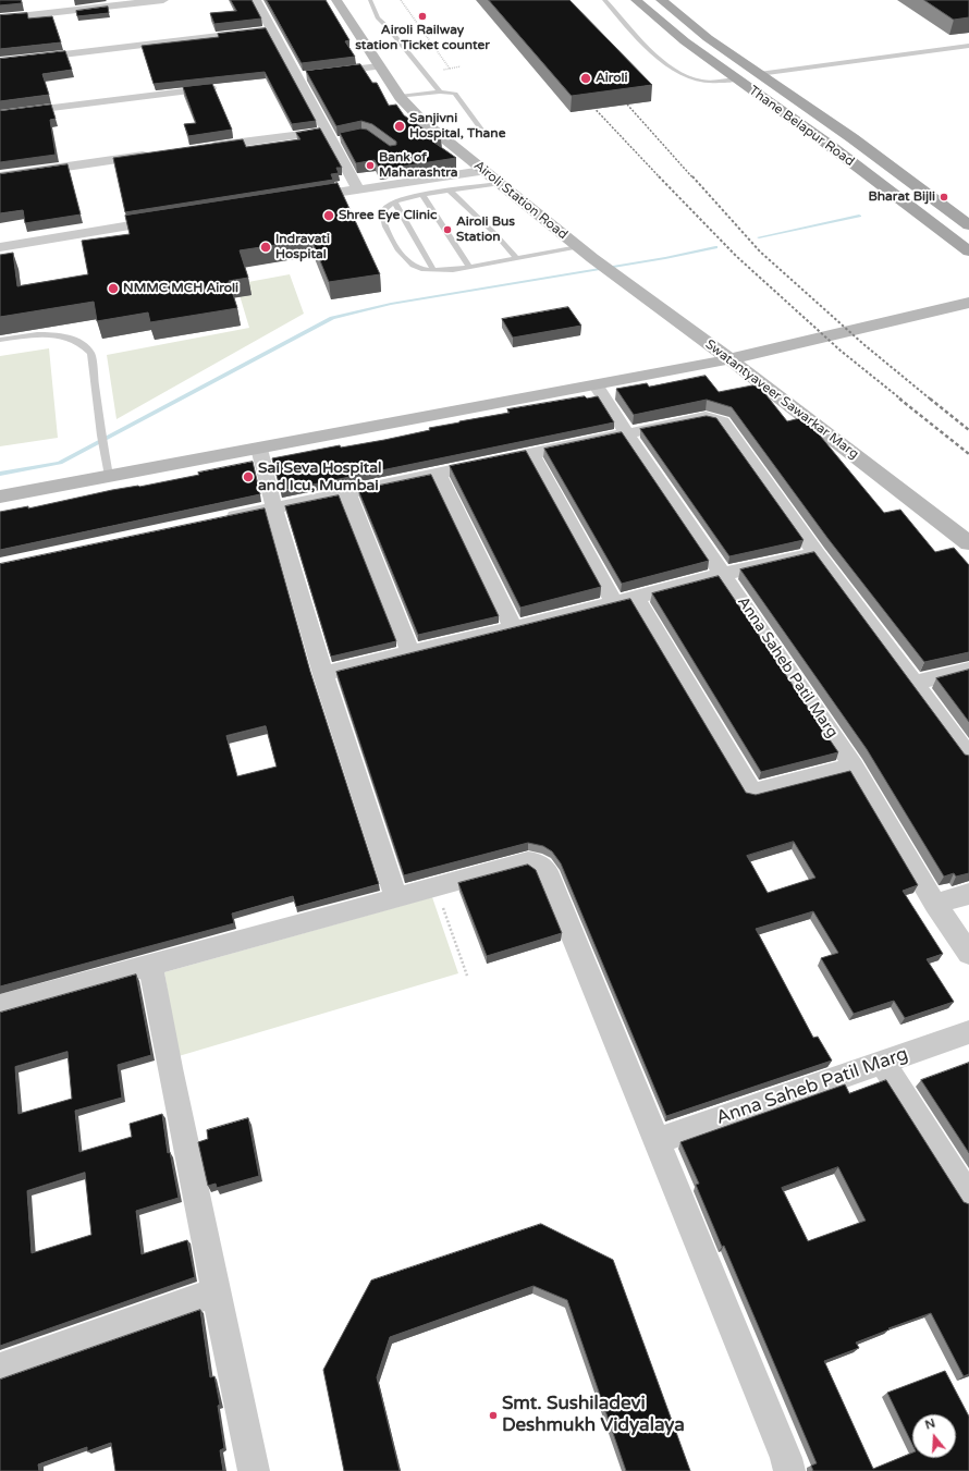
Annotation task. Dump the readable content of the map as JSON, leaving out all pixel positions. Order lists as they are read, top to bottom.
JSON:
{
  "streets": {
    "main road": ["Thane Belapur Road", "Airoli Station Road", "Swatantyaveer Sawarkar Marg"],
    "street": ["Anna Saheb Patil Marg"]
  },
  "crossings": [
    ["Airoli Station Road", "Swatantyaveer Sawarkar Marg"]
  ],
  "places": [
    "Airoli Railway station Ticket counter",
    "Airoli",
    "Sanjivni Hospital, Thane",
    "Bank of Maharashtra",
    "Bharat Bijli",
    "Shree Eye Clinic",
    "Airoli Bus Station",
    "Indravati Hospital",
    "NMMC MCH Airoli",
    "Sai Seva Hospital and Icu, Mumbai",
    "Smt. Sushiladevi Deshmukh Vidyalaya"
  ],
  "north": "top"
}
